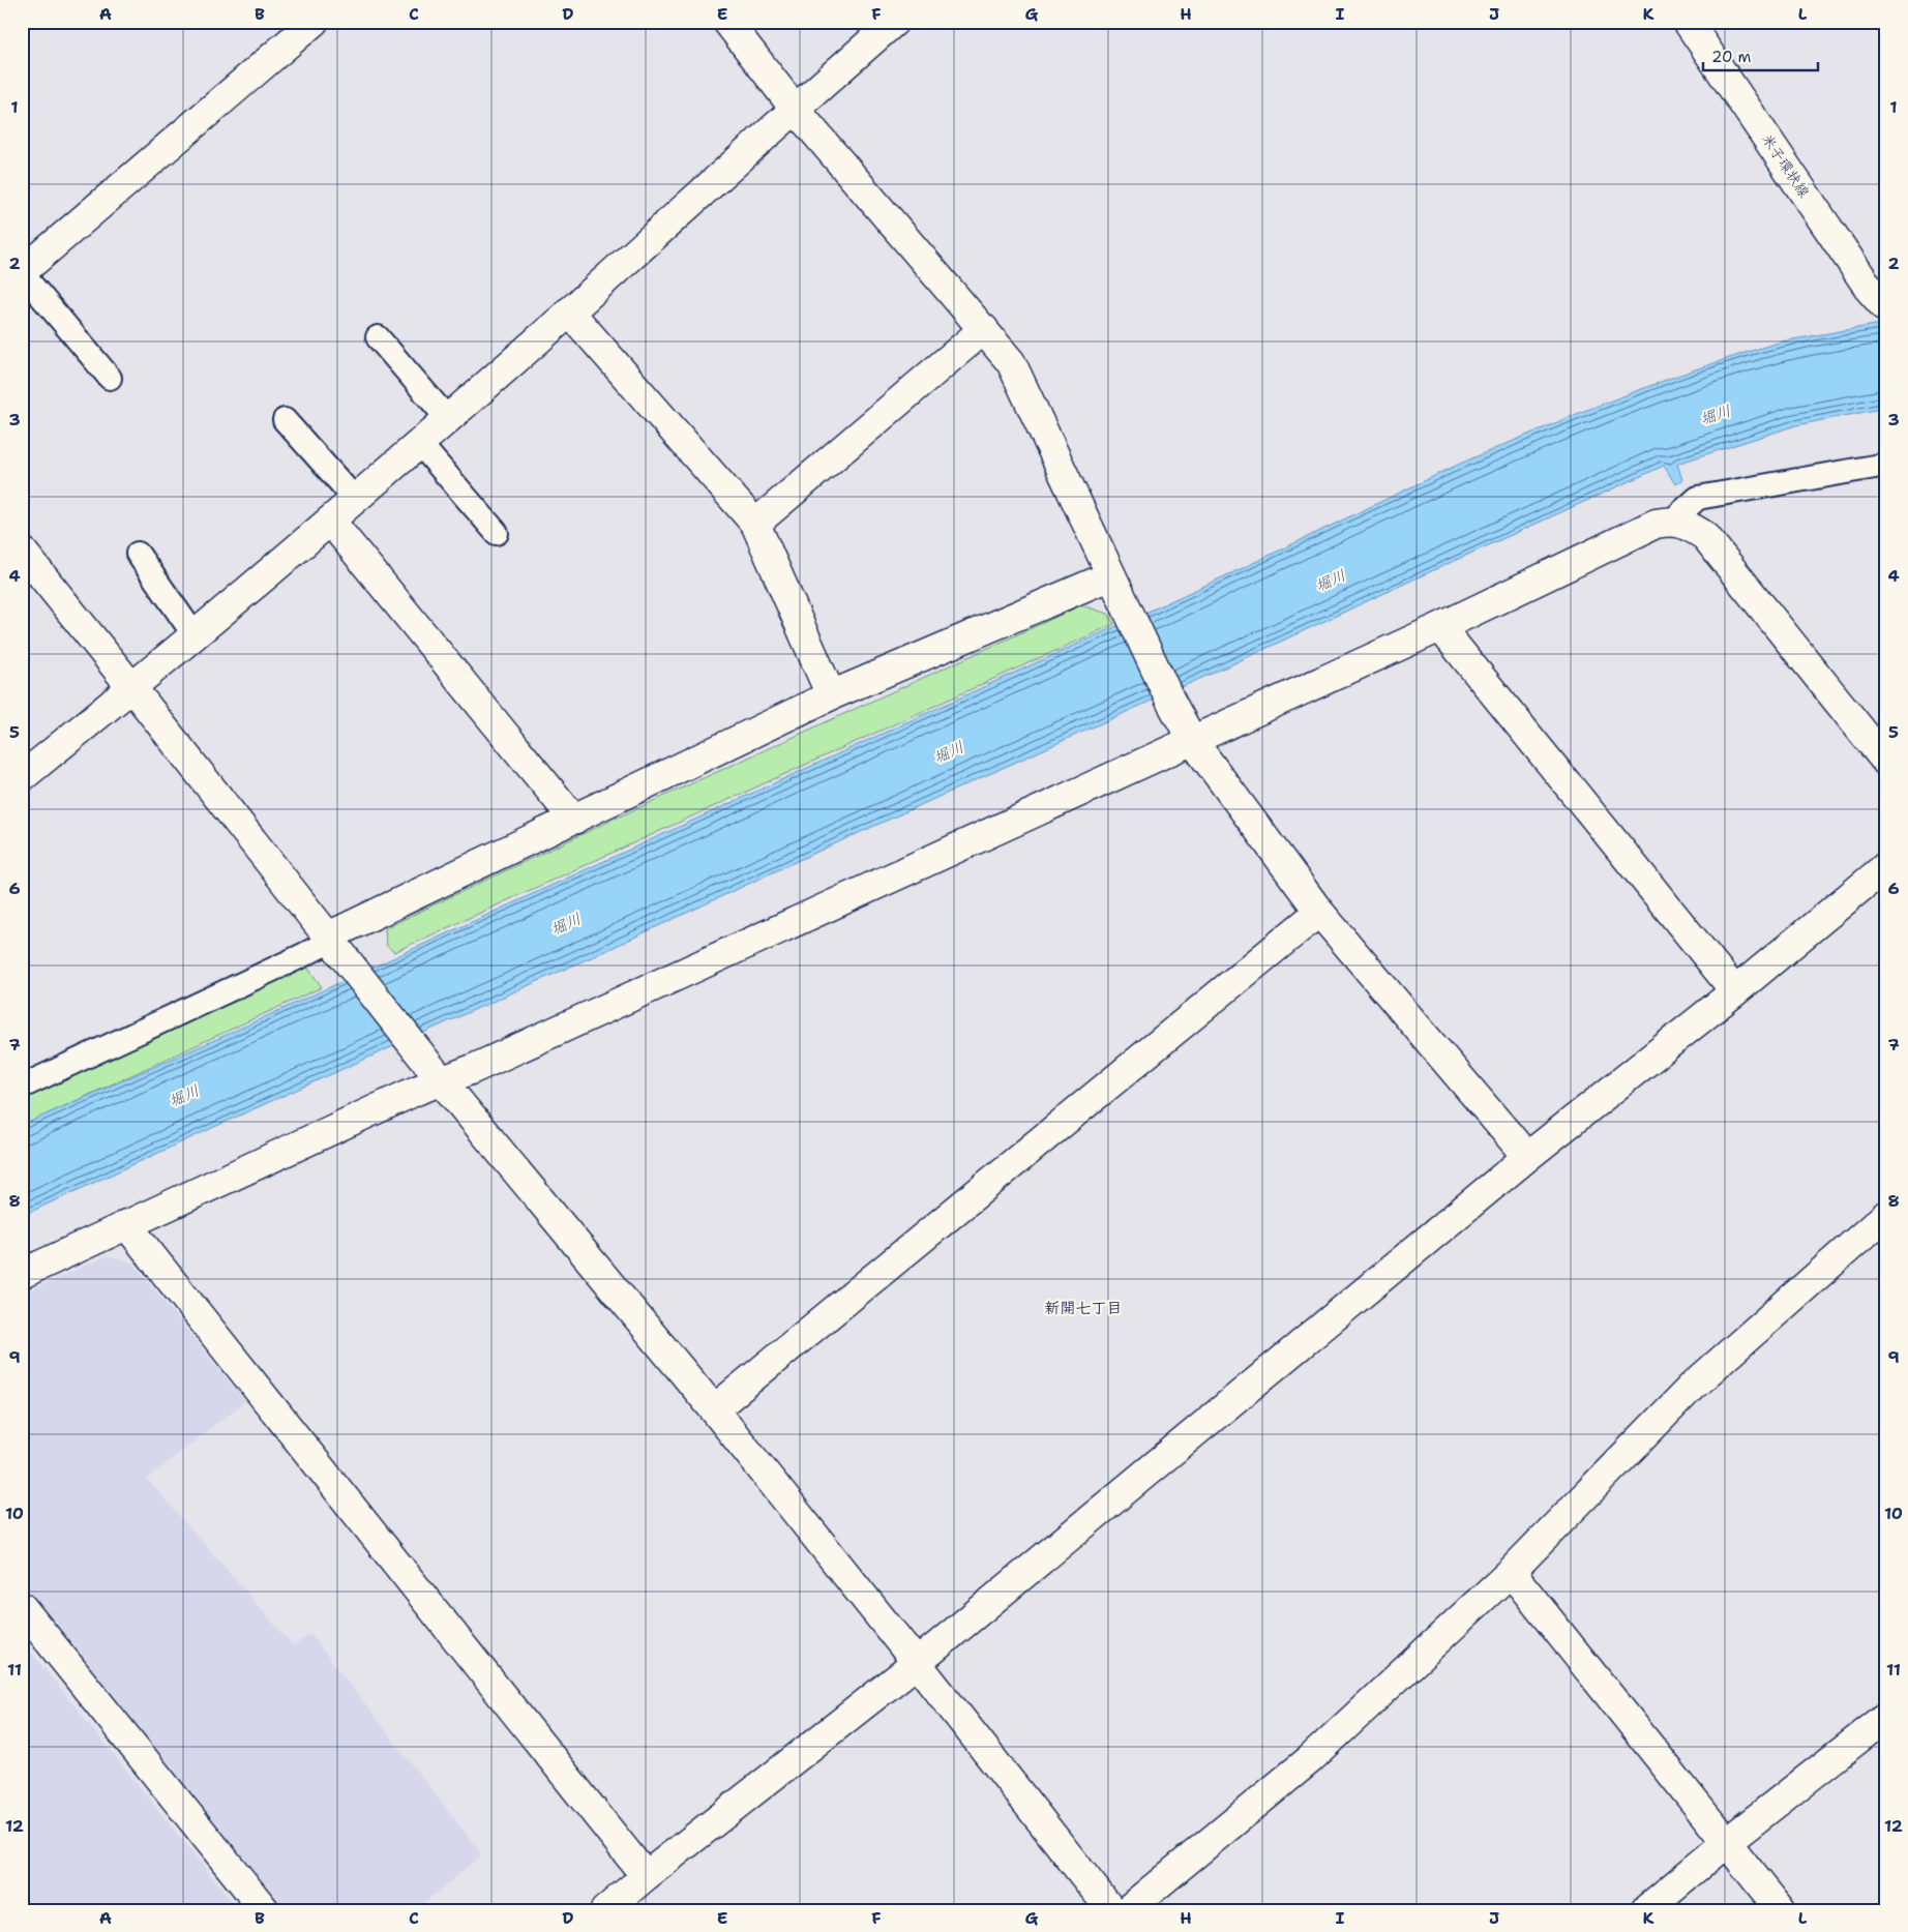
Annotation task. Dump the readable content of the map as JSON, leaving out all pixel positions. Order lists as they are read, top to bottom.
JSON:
{
  "streets": {
    "street": ["米子環状線"]
  },
  "districts": ["新開七丁目"],
  "water": ["堀川"],
  "scale_bar": "20 m",
  "grid": {
    "columns": [
      "A",
      "B",
      "C",
      "D",
      "E",
      "F",
      "G",
      "H",
      "I",
      "J",
      "K",
      "L"
    ],
    "rows": [
      "1",
      "2",
      "3",
      "4",
      "5",
      "6",
      "7",
      "8",
      "9",
      "10",
      "11",
      "12"
    ]
  }
}
